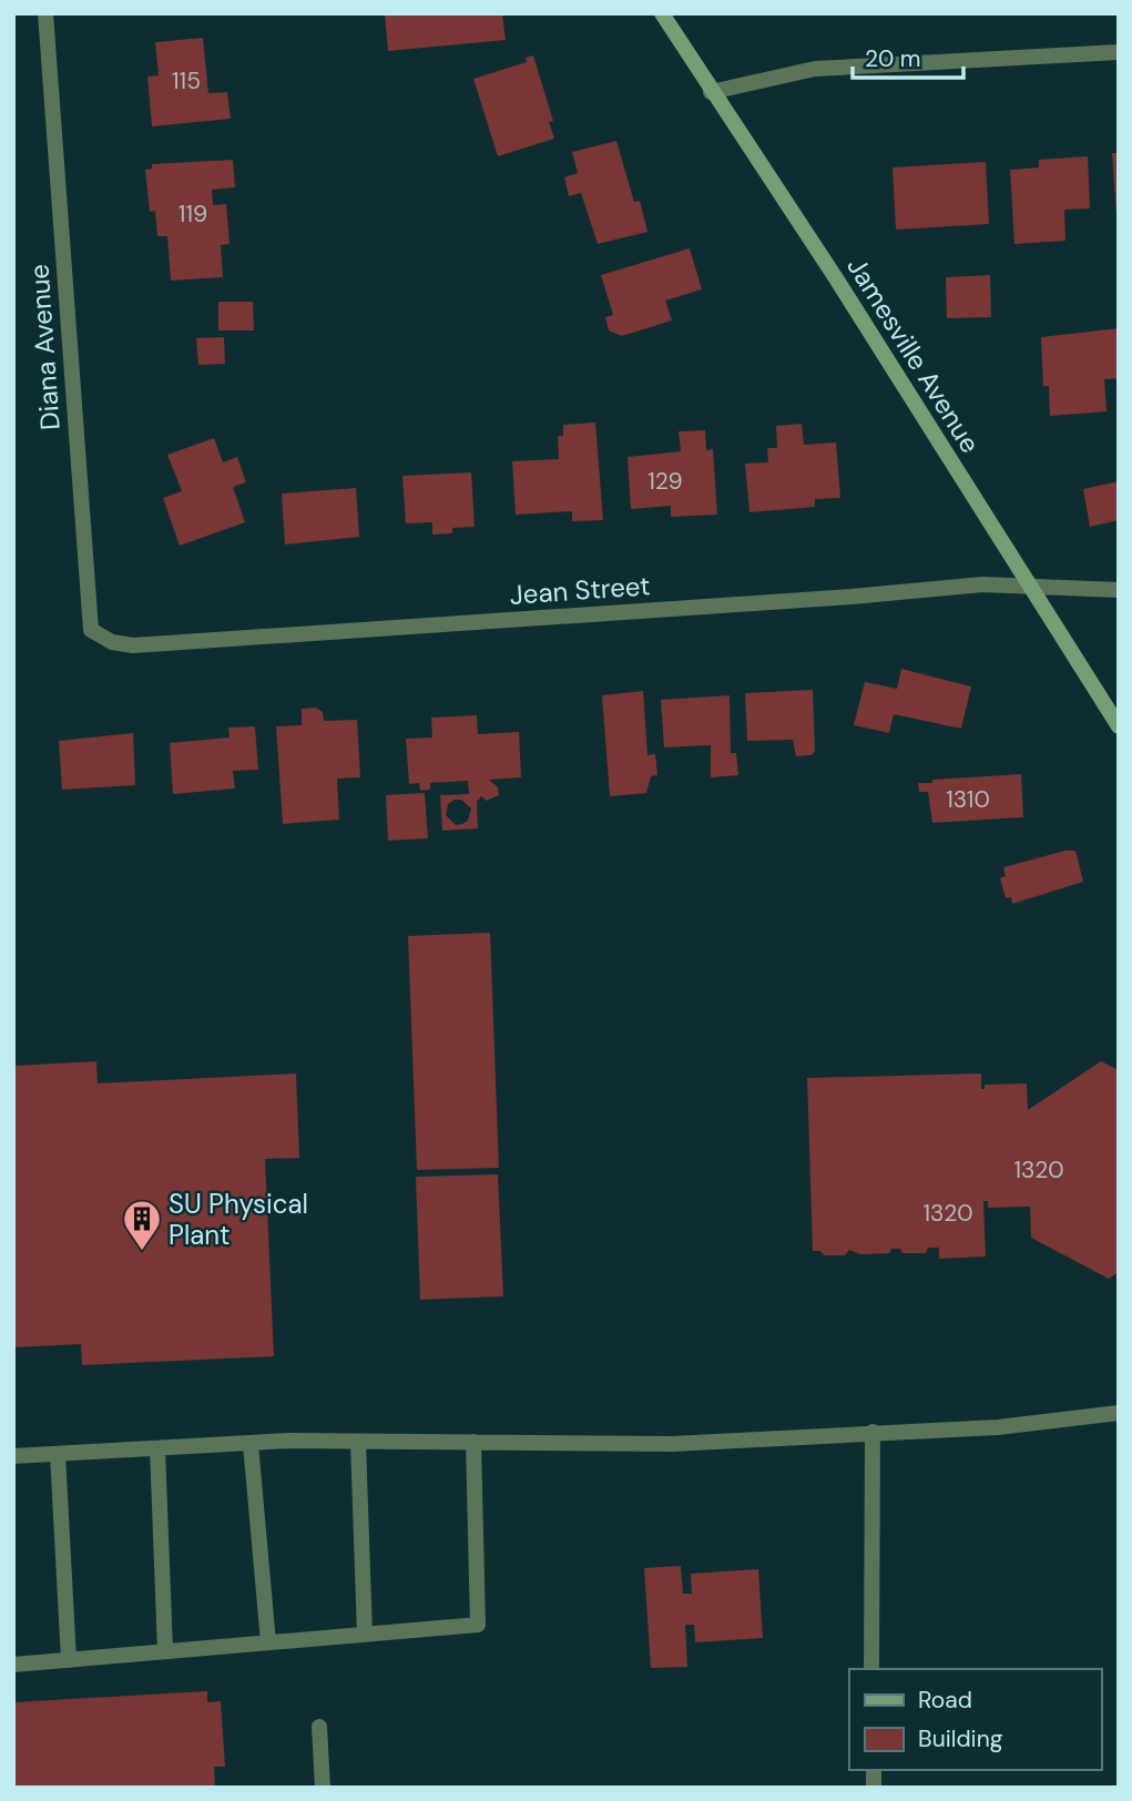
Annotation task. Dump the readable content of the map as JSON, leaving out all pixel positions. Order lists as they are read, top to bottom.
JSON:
{
  "streets": {
    "street": ["Diana Avenue", "Jamesville Avenue", "Jean Street"]
  },
  "crossings": [
    ["Diana Avenue", "Jean Street"],
    ["Jamesville Avenue", "Jean Street"]
  ],
  "places": {
    "building": ["SU Physical Plant"]
  },
  "house_numbers": [
    "115",
    "119",
    "129",
    "1310",
    "1320",
    "1320"
  ],
  "legend": ["Road", "Building"],
  "scale_bar": "20 m"
}
